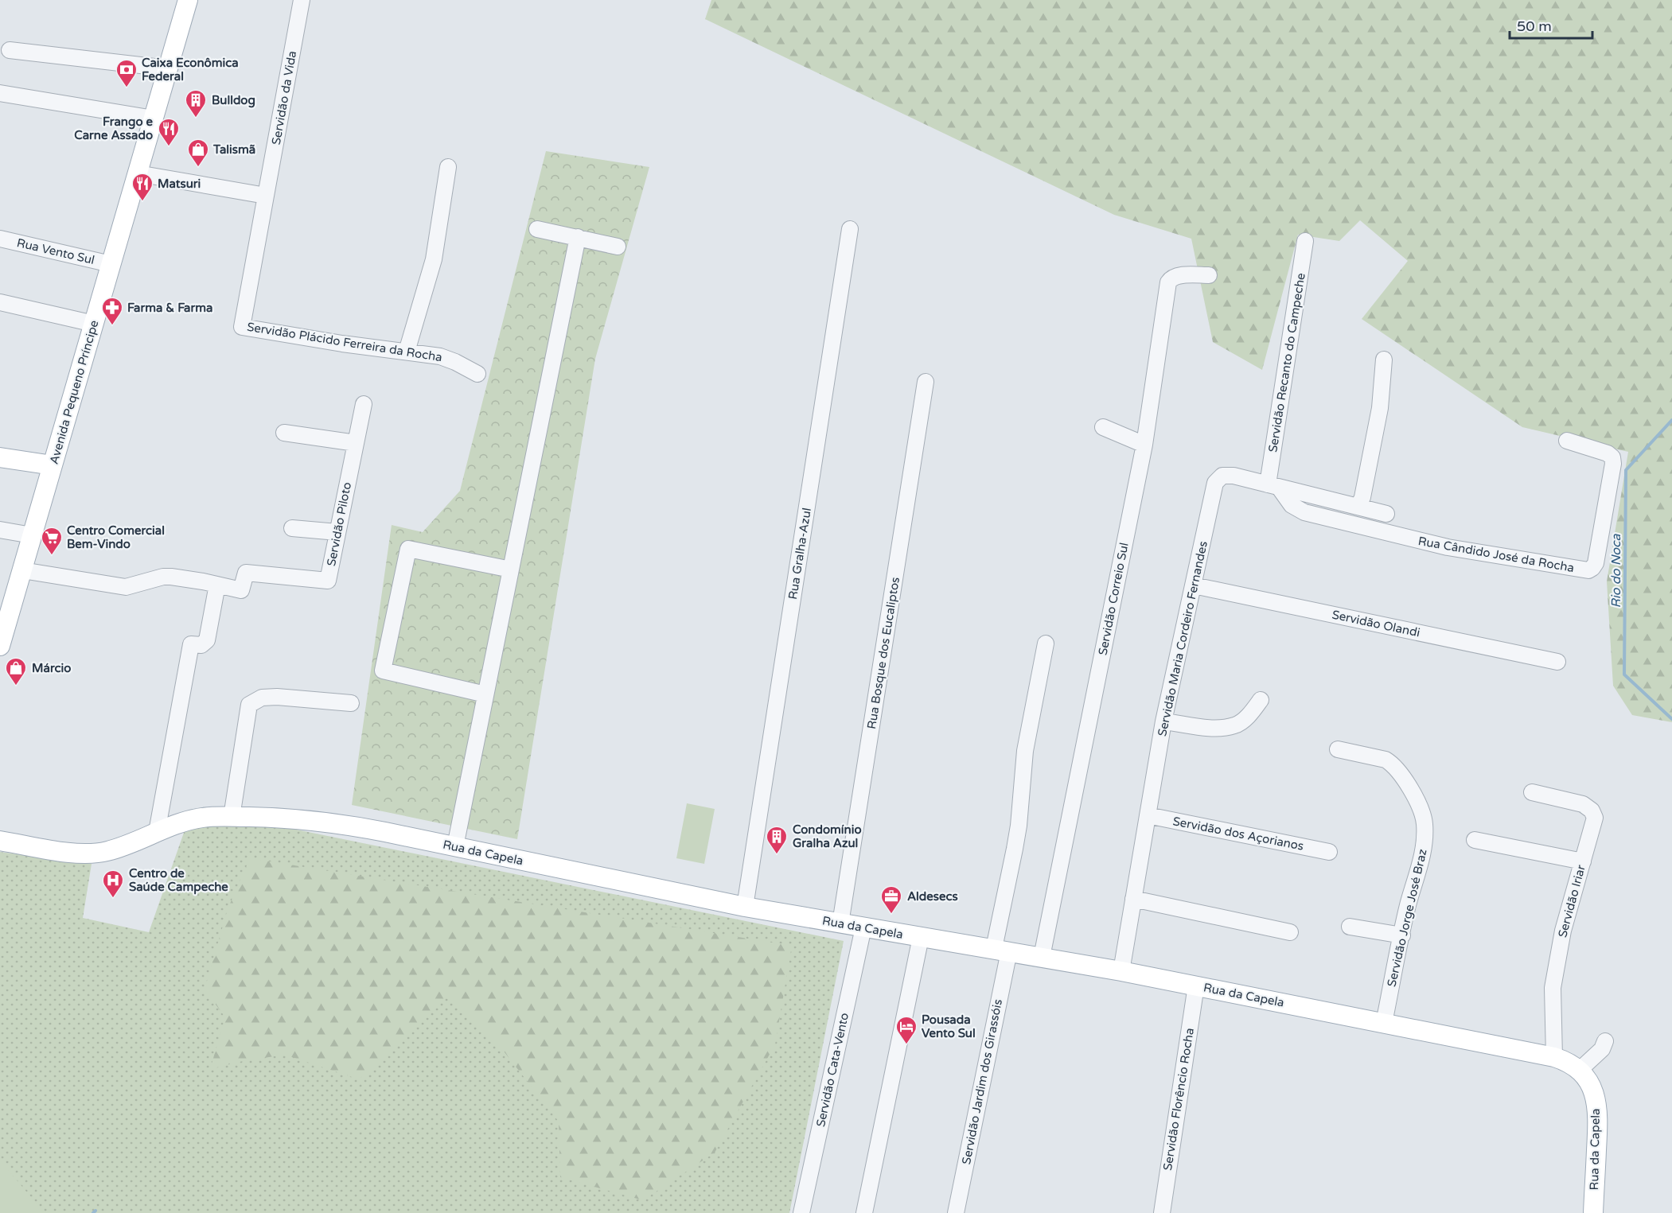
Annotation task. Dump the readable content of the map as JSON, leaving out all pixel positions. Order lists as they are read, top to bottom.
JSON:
{
  "streets": {
    "main road": ["Avenida Pequeno Príncipe", "Rua da Capela"],
    "street": [
      "Servidão da Vida",
      "Rua Vento Sul",
      "Servidão Plácido Ferreira da Rocha",
      "Servidão Recanto do Campeche",
      "Servidão Piloto",
      "Rua Gralha-Azul",
      "Rua Cândido José da Rocha",
      "Servidão Correio Sul",
      "Servidão Olandi",
      "Servidão Maria Cordeiro Fernandes",
      "Rua Bosque dos Eucaliptos",
      "Servidão dos Açorianos",
      "Servidão Iriar",
      "Servidão Jorge José Braz",
      "Servidão Cata-Vento",
      "Servidão Jardim dos Girassóis",
      "Servidão Florêncio Rocha"
    ]
  },
  "crossings": [
    ["Servidão da Vida", "Servidão Plácido Ferreira da Rocha"],
    ["Rua Vento Sul", "Avenida Pequeno Príncipe"],
    ["Servidão Recanto do Campeche", "Rua Cândido José da Rocha"],
    ["Servidão Recanto do Campeche", "Servidão Maria Cordeiro Fernandes"],
    ["Avenida Pequeno Príncipe", "Servidão Piloto"],
    ["Rua Gralha-Azul", "Rua da Capela"],
    ["Rua Cândido José da Rocha", "Servidão Maria Cordeiro Fernandes"],
    ["Servidão Correio Sul", "Rua da Capela"],
    ["Servidão Olandi", "Servidão Maria Cordeiro Fernandes"],
    ["Servidão Maria Cordeiro Fernandes", "Servidão dos Açorianos"],
    ["Servidão Maria Cordeiro Fernandes", "Rua da Capela"],
    ["Rua Bosque dos Eucaliptos", "Rua da Capela"],
    ["Rua da Capela", "Servidão Iriar"],
    ["Rua da Capela", "Servidão Jorge José Braz"],
    ["Rua da Capela", "Servidão Cata-Vento"],
    ["Rua da Capela", "Servidão Jardim dos Girassóis"],
    ["Rua da Capela", "Servidão Florêncio Rocha"]
  ],
  "water": ["Rio do Noca"],
  "places": {
    "bank": ["Caixa Econômica Federal"],
    "building": ["Bulldog", "Condomínio Gralha Azul"],
    "restaurant": ["Frango e Carne Assado", "Matsuri"],
    "shop": ["Talismã", "Márcio"],
    "pharmacy": ["Farma & Farma"],
    "supermarket": ["Centro Comercial Bem-Vindo"],
    "hospital": ["Centro de Saúde Campeche"],
    "office": ["Aldesecs"],
    "hotel": ["Pousada Vento Sul"]
  },
  "scale_bar": "50 m"
}
